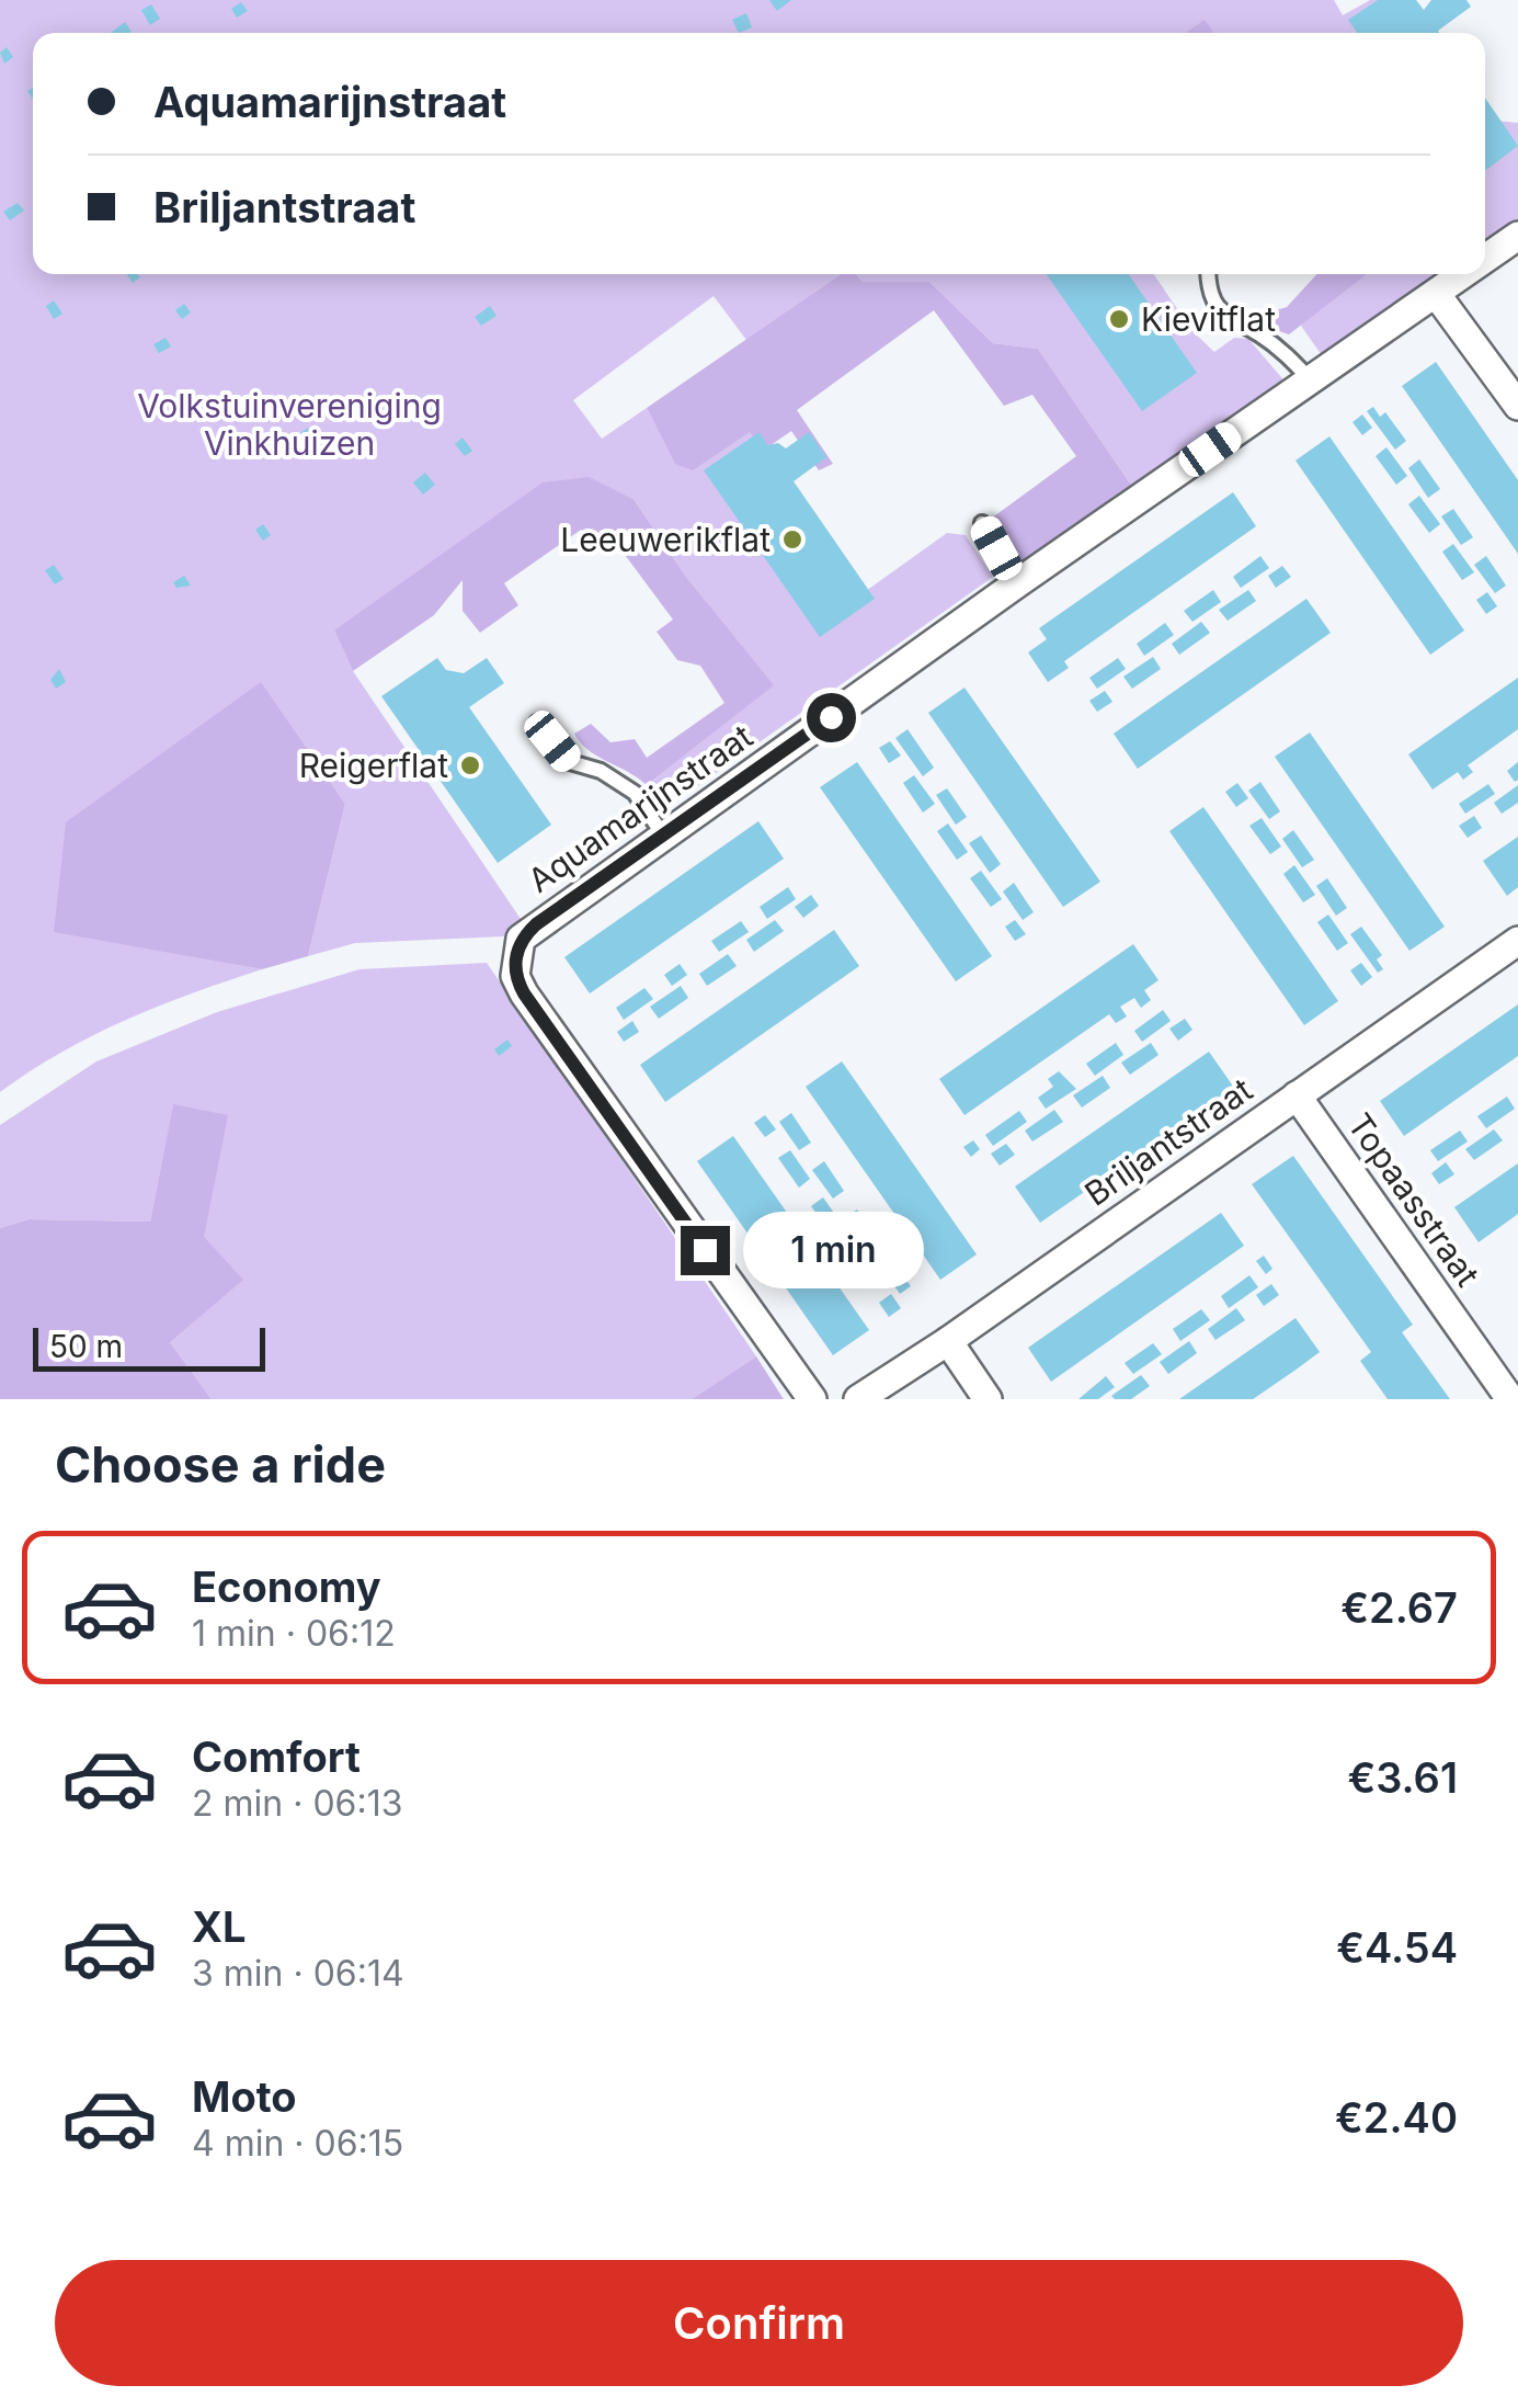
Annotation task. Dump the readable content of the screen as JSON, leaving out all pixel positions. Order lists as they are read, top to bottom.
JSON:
{
  "streets": {
    "street": ["Aquamarijnstraat", "Briljantstraat", "Topaasstraat"]
  },
  "crossings": [
    ["Briljantstraat", "Topaasstraat"]
  ],
  "parks": ["Volkstuinvereniging Vinkhuizen"],
  "places": ["Kievitflat", "Leeuwerikflat", "Reigerflat"],
  "scale_bar": "50 m",
  "page": {
    "banner": ["Aquamarijnstraat", "Briljantstraat"],
    "bubble": "1 min",
    "scale": "50 m",
    "heading": "Choose a ride",
    "list": [
      {
        "name": "Economy",
        "note": "1 min · 06:12",
        "value": "€2.67"
      },
      {
        "name": "Comfort",
        "note": "2 min · 06:13",
        "value": "€3.61"
      },
      {
        "name": "XL",
        "note": "3 min · 06:14",
        "value": "€4.54"
      },
      {
        "name": "Moto",
        "note": "4 min · 06:15",
        "value": "€2.40"
      }
    ],
    "buttons": "Confirm"
  }
}
